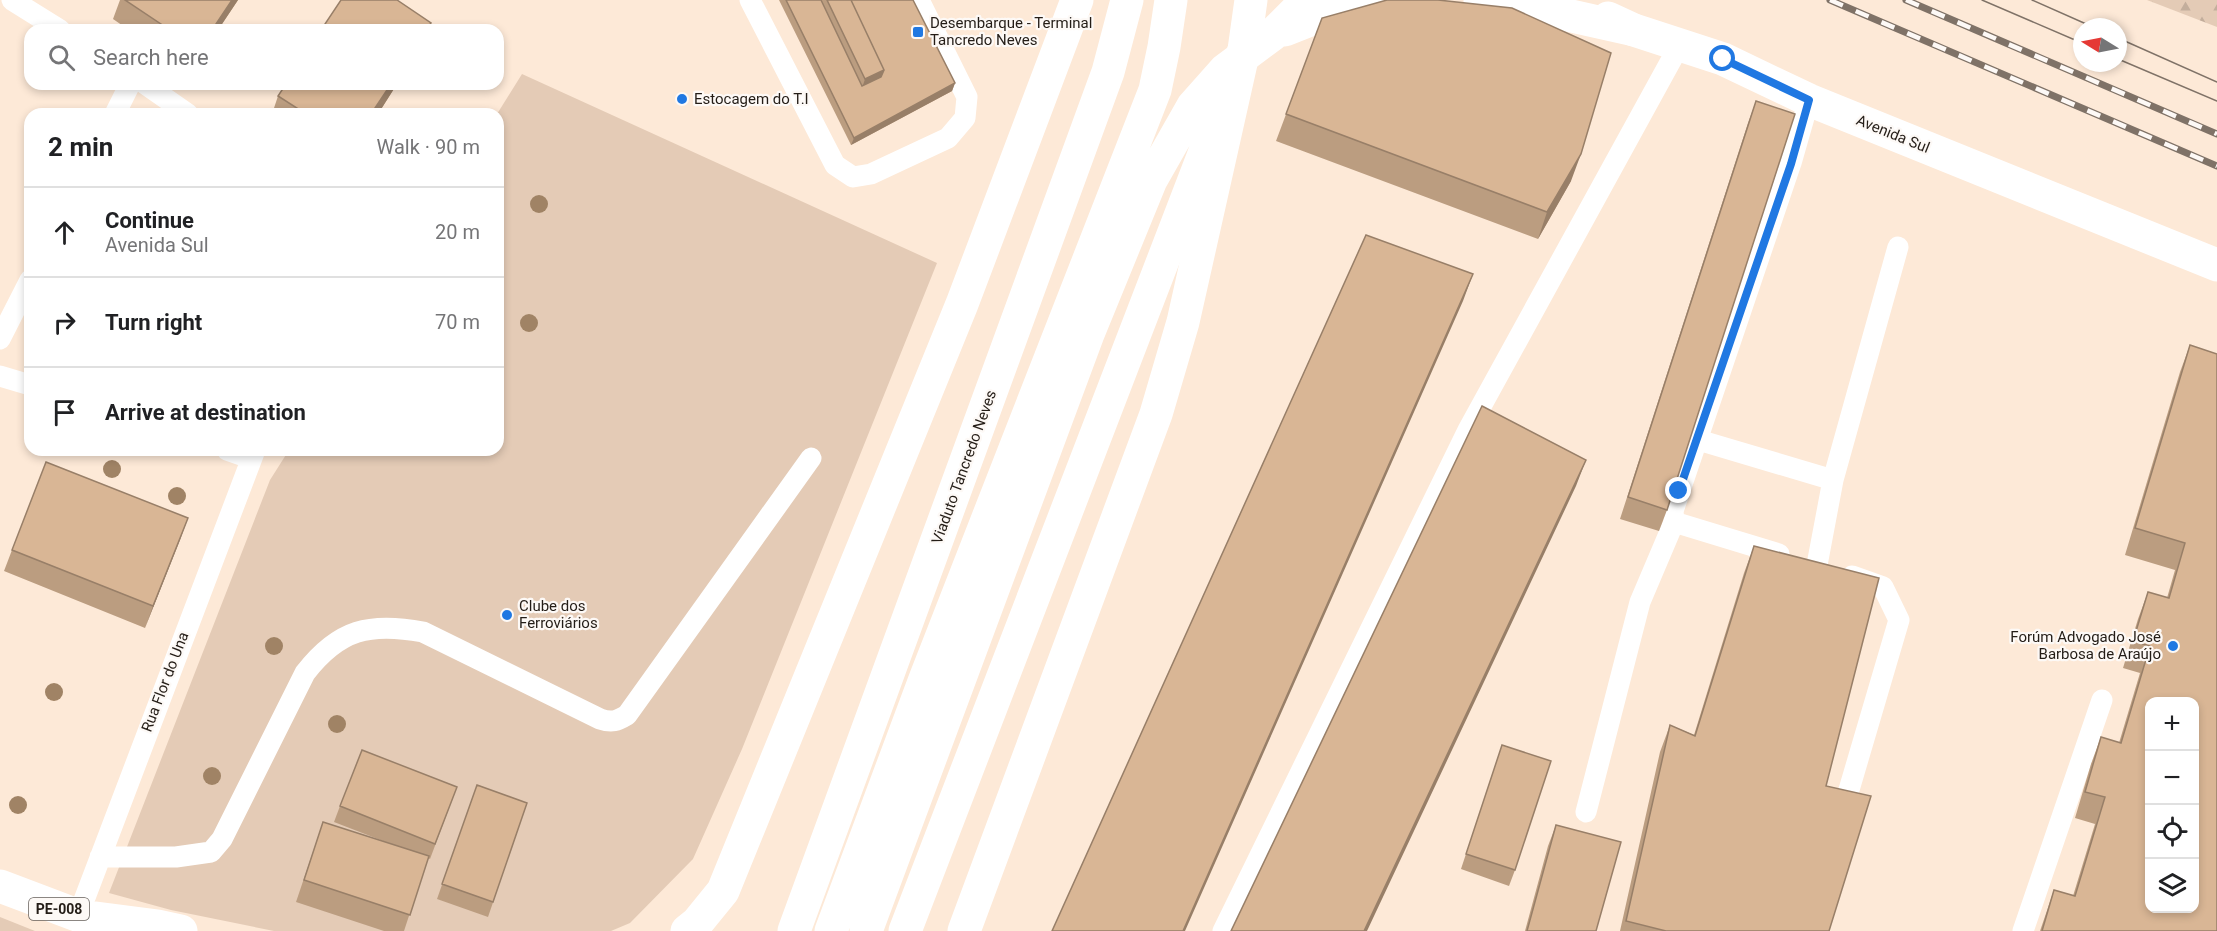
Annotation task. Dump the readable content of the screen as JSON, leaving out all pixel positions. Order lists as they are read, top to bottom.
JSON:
{
  "streets": {
    "main road": ["Avenida Sul", "Viaduto Tancredo Neves", "PE-008"],
    "lane": ["Rua Flor do Una"]
  },
  "crossings": [
    ["Rua Flor do Una", "PE-008"]
  ],
  "places": {
    "transit": ["Desembarque - Terminal Tancredo Neves"],
    "other": ["Estocagem do T.I", "Clube dos Ferroviários", "Forúm Advogado José Barbosa de Araújo"]
  },
  "north": "left",
  "page": {
    "search": "Search here",
    "heading": ["2 min", "Walk · 90 m"],
    "list": [
      ["Continue", "Avenida Sul", "20 m"],
      ["Turn right", "70 m"],
      "Arrive at destination"
    ],
    "map_buttons": ["+", "−"]
  }
}
